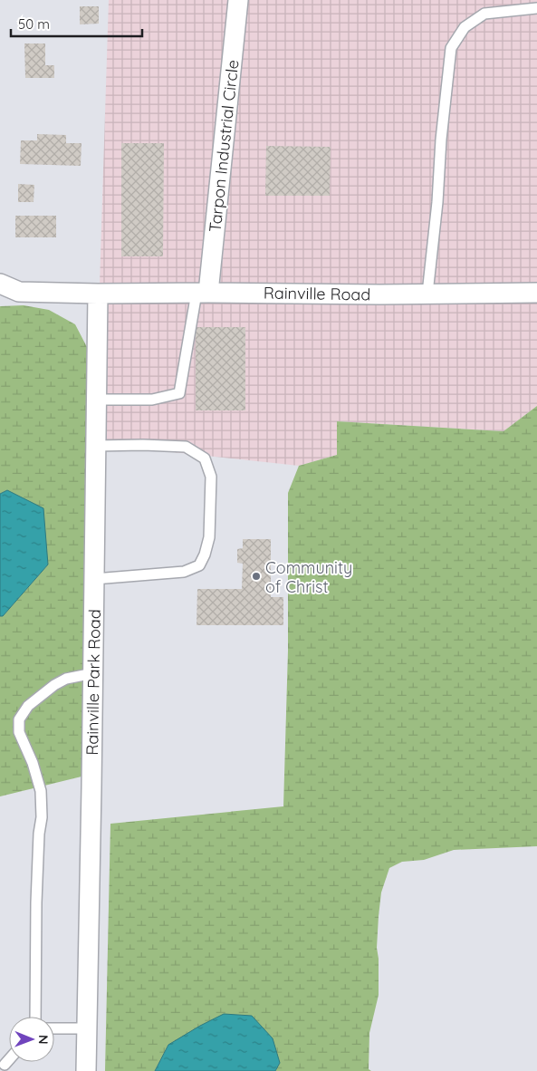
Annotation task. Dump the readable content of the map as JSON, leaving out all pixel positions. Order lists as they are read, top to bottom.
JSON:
{
  "streets": {
    "street": ["Tarpon Industrial Circle", "Rainville Road", "Rainville Park Road"]
  },
  "crossings": [
    ["Tarpon Industrial Circle", "Rainville Road"],
    ["Rainville Road", "Rainville Park Road"]
  ],
  "places": ["Community of Christ"],
  "scale_bar": "50 m",
  "north": "right"
}
